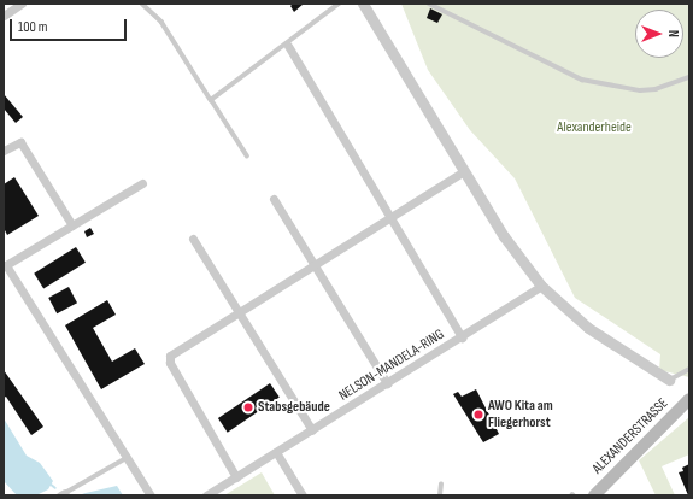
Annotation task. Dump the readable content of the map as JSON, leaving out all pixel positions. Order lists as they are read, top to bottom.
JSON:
{
  "streets": {
    "main road": ["ALEXANDERSTRASSE"],
    "street": ["NELSON-MANDELA-RING"]
  },
  "parks": ["Alexanderheide"],
  "places": ["Stabsgebäude", "AWO Kita am Fliegerhorst"],
  "scale_bar": "100 m",
  "north": "right"
}
